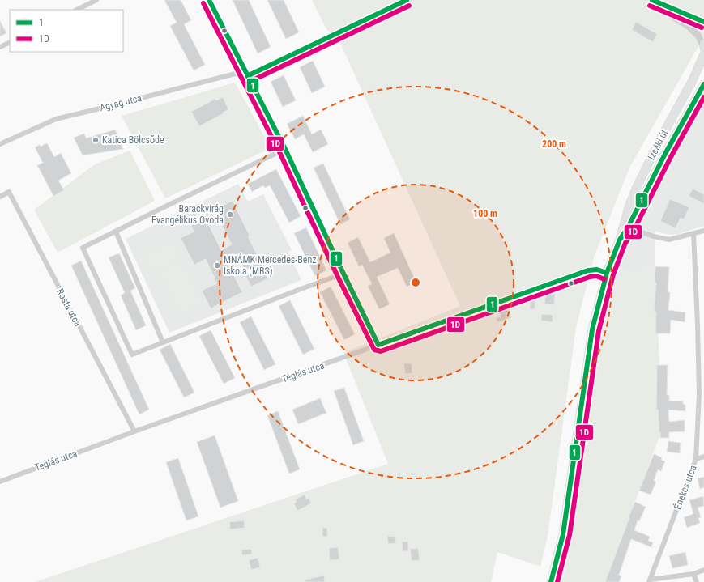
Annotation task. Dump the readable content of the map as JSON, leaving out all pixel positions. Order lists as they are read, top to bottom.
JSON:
{
  "streets": {
    "main road": ["Izsáki út"],
    "street": [
      "Agyag utca",
      "Rosta utca",
      "Téglás utca",
      "Énekes utca"
    ]
  },
  "crossings": [
    ["Izsáki út", "Téglás utca"],
    ["Rosta utca", "Téglás utca"]
  ],
  "places": ["Katica Bölcsőde", "Barackvirág Evangélikus Óvoda", "MNÁMK Mercedes-Benz Iskola (MBS)"],
  "lines": ["transit line 1", "transit line 1D"],
  "legend": ["1", "1D"],
  "rings": ["200 m", "100 m"]
}
